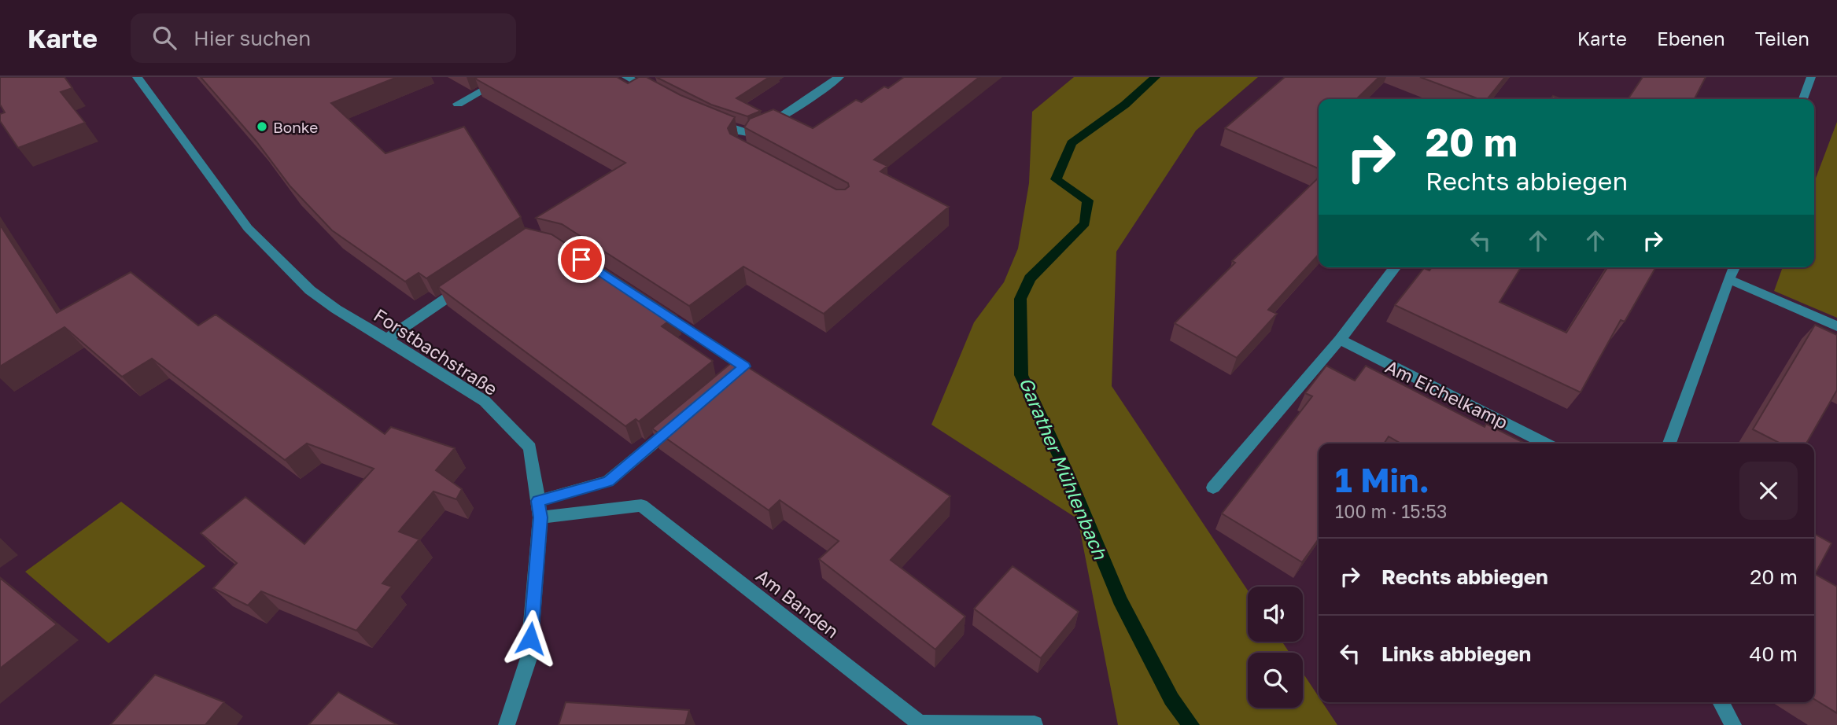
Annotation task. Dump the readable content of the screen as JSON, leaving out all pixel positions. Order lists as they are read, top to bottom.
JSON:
{
  "streets": {
    "street": ["Forstbachstraße", "Am Eichelkamp", "Am Banden"]
  },
  "crossings": [
    ["Forstbachstraße", "Am Banden"]
  ],
  "water": ["Garather Mühlenbach"],
  "places": ["Bonke"],
  "page": {
    "header": "Karte",
    "search": "Hier suchen",
    "nav": ["Karte", "Ebenen", "Teilen"],
    "turn": ["20 m", "Rechts abbiegen"],
    "heading": ["1 Min.", "100 m · 15:53"],
    "list": [
      {
        "name": "Rechts abbiegen",
        "value": "20 m"
      },
      {
        "name": "Links abbiegen",
        "value": "40 m"
      }
    ]
  }
}
